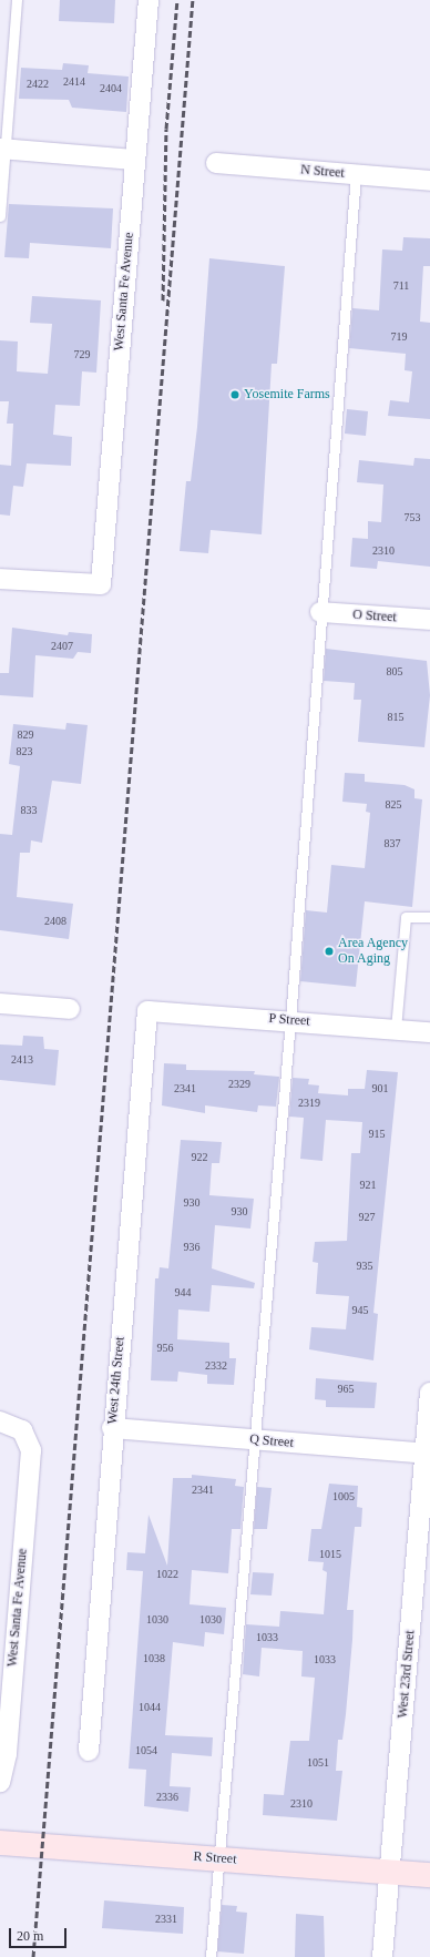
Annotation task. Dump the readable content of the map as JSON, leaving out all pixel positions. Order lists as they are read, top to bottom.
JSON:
{
  "streets": {
    "street": [
      "N Street",
      "West Santa Fe Avenue",
      "O Street",
      "P Street",
      "West 24th Street",
      "Q Street",
      "West 23rd Street",
      "R Street"
    ]
  },
  "crossings": [
    ["P Street", "West 24th Street"],
    ["West 24th Street", "Q Street"],
    ["Q Street", "West 23rd Street"],
    ["West 23rd Street", "R Street"]
  ],
  "places": ["Yosemite Farms", "Area Agency On Aging"],
  "house_numbers": [
    "2414",
    "2422",
    "2404",
    "711",
    "719",
    "729",
    "753",
    "2310",
    "2407",
    "805",
    "815",
    "829",
    "823",
    "825",
    "833",
    "837",
    "2408",
    "2413",
    "2329",
    "2341",
    "901",
    "2319",
    "915",
    "922",
    "921",
    "930",
    "930",
    "927",
    "936",
    "935",
    "944",
    "945",
    "956",
    "2332",
    "965",
    "2341",
    "1005",
    "1015",
    "1022",
    "1030",
    "1030",
    "1033",
    "1038",
    "1033",
    "1044",
    "1054",
    "1051",
    "2336",
    "2310",
    "2331"
  ],
  "scale_bar": "20 m"
}
